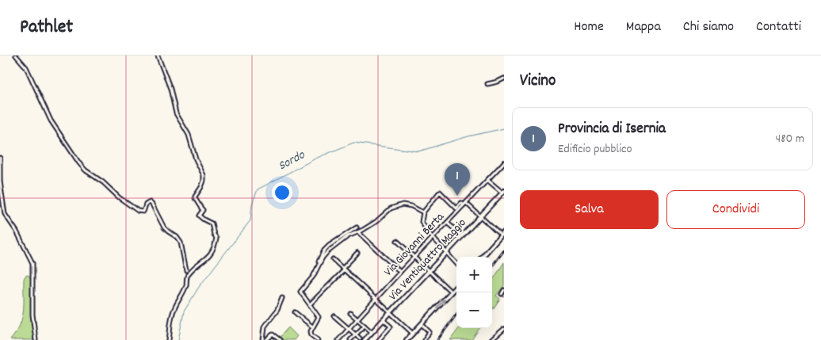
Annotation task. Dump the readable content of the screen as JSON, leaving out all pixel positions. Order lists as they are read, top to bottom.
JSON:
{
  "streets": {
    "main road": ["Via Ventiquattro Maggio"],
    "street": ["Via Giovanni Berta"]
  },
  "water": ["Sordo"],
  "page": {
    "header": "Pathlet",
    "nav": [
      "Home",
      "Mappa",
      "Chi siamo",
      "Contatti"
    ],
    "heading": "Vicino",
    "list": [
      {
        "mark": "1",
        "name": "Provincia di Isernia",
        "note": "Edificio pubblico",
        "value": "480 m"
      }
    ],
    "pins": "1",
    "buttons": ["Salva", "Condividi"],
    "map_buttons": ["+", "−"]
  }
}
